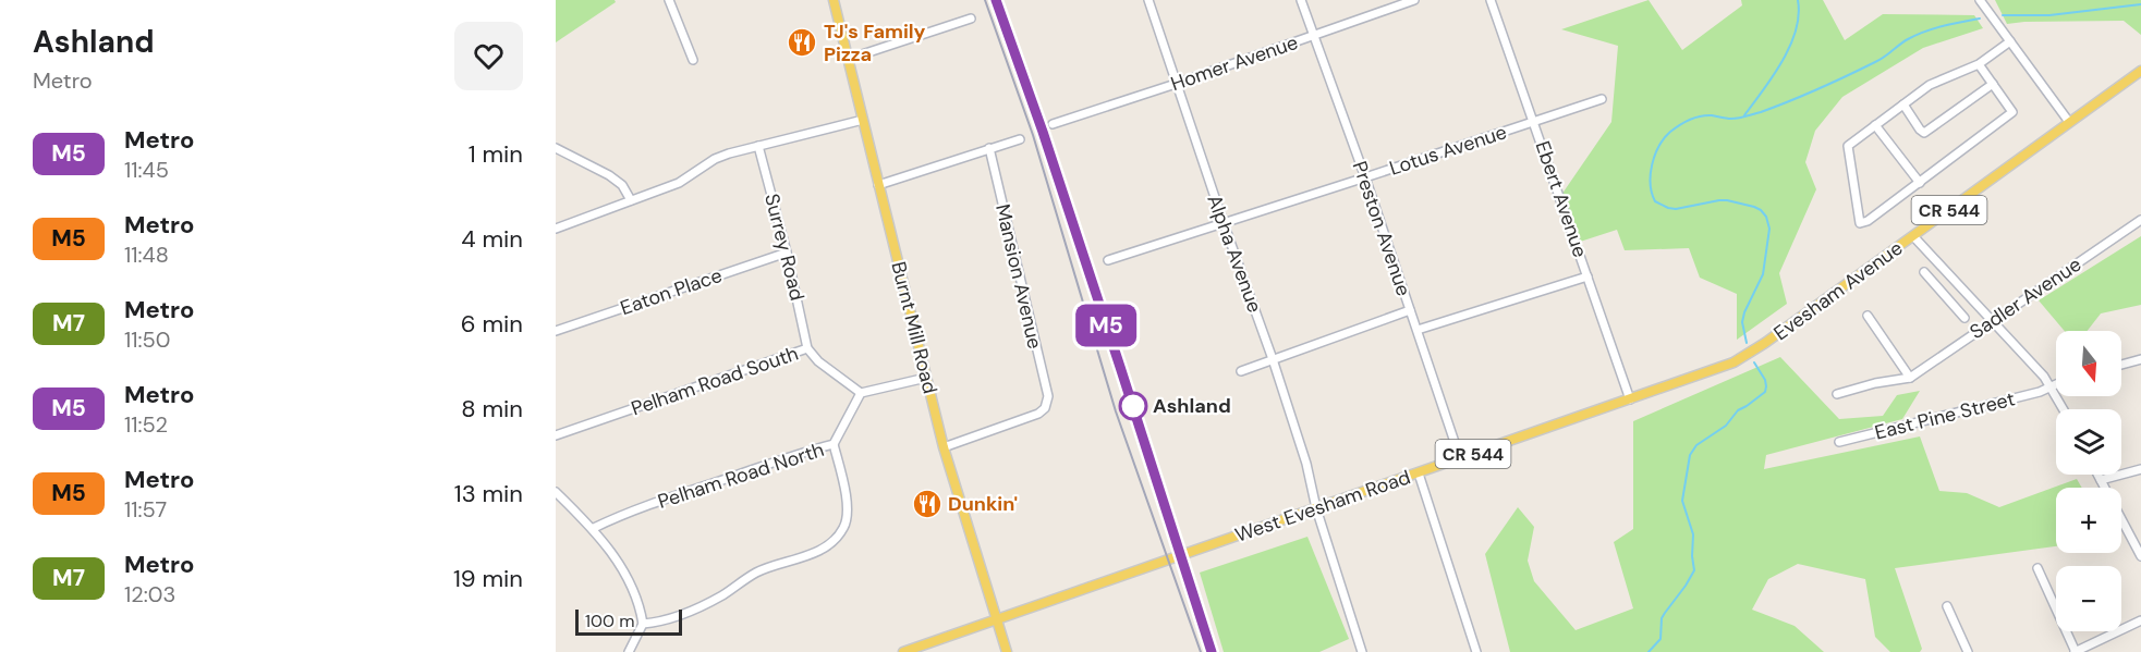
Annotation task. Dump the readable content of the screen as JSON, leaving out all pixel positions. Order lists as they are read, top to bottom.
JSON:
{
  "streets": {
    "main road": [
      "CR 544",
      "Evesham Avenue",
      "Burnt Mill Road",
      "West Evesham Road"
    ],
    "street": [
      "Homer Avenue",
      "Lotus Avenue",
      "Ebert Avenue",
      "Preston Avenue",
      "Surrey Road",
      "Alpha Avenue",
      "Mansion Avenue",
      "Eaton Place",
      "Sadler Avenue",
      "Pelham Road South",
      "East Pine Street",
      "Pelham Road North"
    ]
  },
  "crossings": [
    ["Homer Avenue", "Preston Avenue"],
    ["Homer Avenue", "Alpha Avenue"],
    ["Lotus Avenue", "Ebert Avenue"],
    ["Lotus Avenue", "Preston Avenue"],
    ["Lotus Avenue", "Alpha Avenue"],
    ["Ebert Avenue", "West Evesham Road"],
    ["CR 544", "Burnt Mill Road"],
    ["CR 544", "West Evesham Road"],
    ["Preston Avenue", "West Evesham Road"],
    ["Surrey Road", "Eaton Place"],
    ["Surrey Road", "Pelham Road South"],
    ["Alpha Avenue", "West Evesham Road"],
    ["Mansion Avenue", "Burnt Mill Road"],
    ["Evesham Avenue", "West Evesham Road"],
    ["Burnt Mill Road", "West Evesham Road"],
    ["Pelham Road South", "Pelham Road North"]
  ],
  "places": {
    "restaurant": ["TJ's Family Pizza", "Dunkin'"],
    "other": ["Ashland"]
  },
  "lines": ["metro line M5"],
  "scale_bar": "100 m",
  "north": "bottom",
  "page": {
    "heading": ["Ashland", "Metro"],
    "on_map": "M5",
    "list": [
      {
        "mark": "M5",
        "name": "Metro",
        "note": "11:45",
        "value": "1 min"
      },
      {
        "mark": "M5",
        "name": "Metro",
        "note": "11:48",
        "value": "4 min"
      },
      {
        "mark": "M7",
        "name": "Metro",
        "note": "11:50",
        "value": "6 min"
      },
      {
        "mark": "M5",
        "name": "Metro",
        "note": "11:52",
        "value": "8 min"
      },
      {
        "mark": "M5",
        "name": "Metro",
        "note": "11:57",
        "value": "13 min"
      },
      {
        "mark": "M7",
        "name": "Metro",
        "note": "12:03",
        "value": "19 min"
      }
    ],
    "map_buttons": ["+", "−"],
    "scale": "100 m"
  }
}
